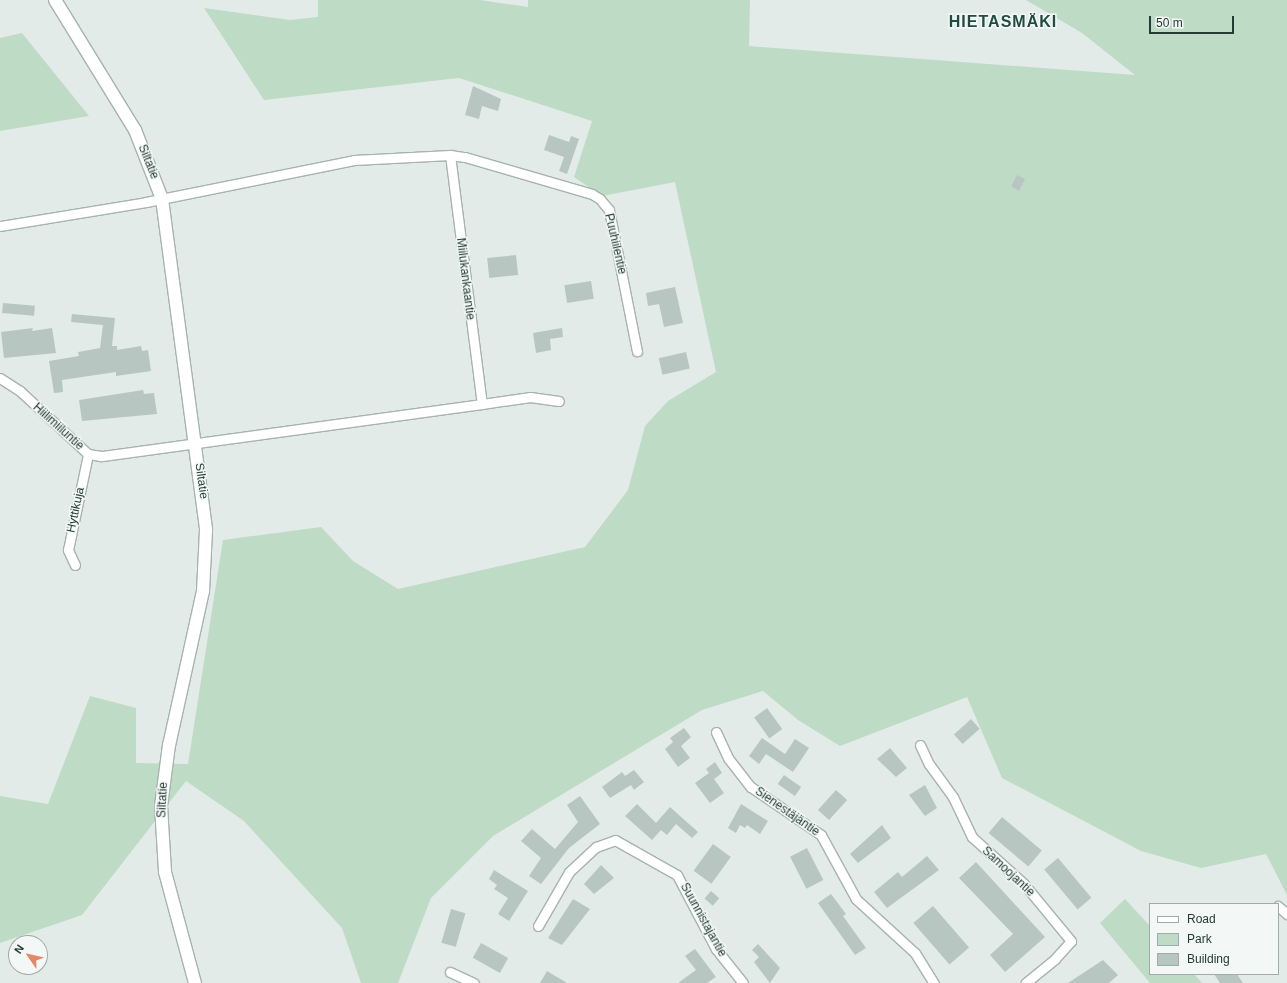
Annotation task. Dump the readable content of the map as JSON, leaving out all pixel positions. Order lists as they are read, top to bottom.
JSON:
{
  "streets": {
    "street": [
      "Siltatie",
      "Puuhiilentie",
      "Miilukankaantie",
      "Hiilimiiluntie",
      "Hyttikuja",
      "Sienestäjäntie",
      "Samoojantie",
      "Suunnistajantie"
    ]
  },
  "crossings": [
    ["Siltatie", "Hiilimiiluntie"],
    ["Puuhiilentie", "Miilukankaantie"],
    ["Hiilimiiluntie", "Hyttikuja"]
  ],
  "districts": ["HIETASMÄKI"],
  "legend": ["Road", "Park", "Building"],
  "scale_bar": "50 m",
  "north": "top left"
}
